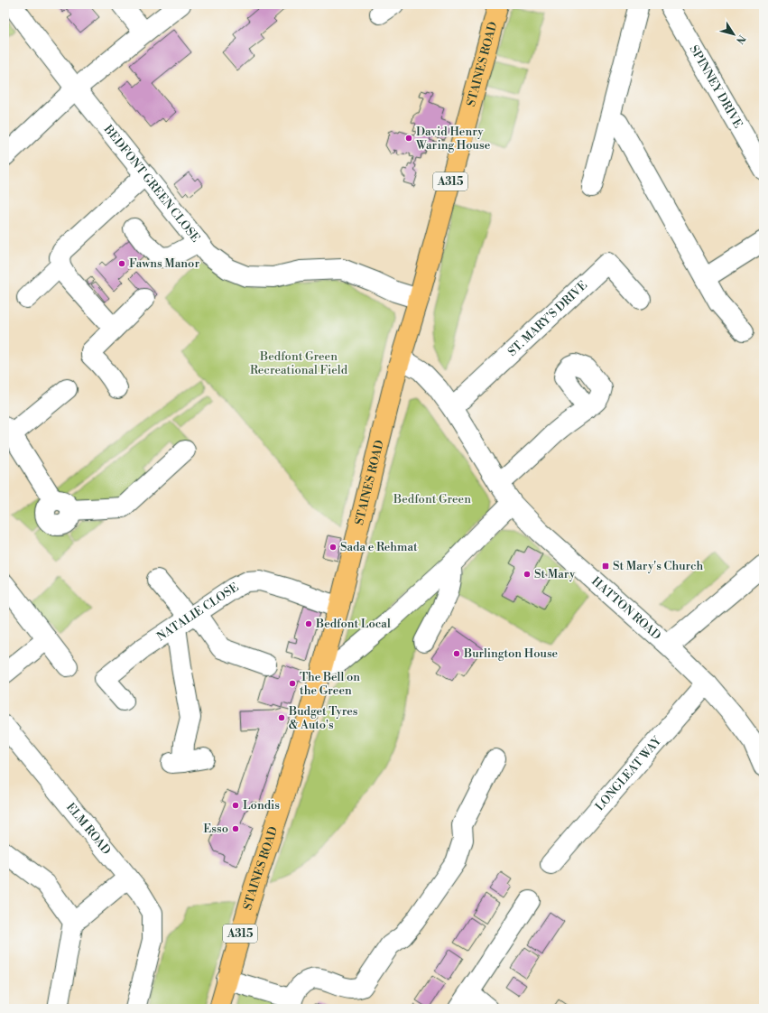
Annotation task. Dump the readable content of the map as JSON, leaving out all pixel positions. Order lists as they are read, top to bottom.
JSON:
{
  "streets": {
    "main road": ["STAINES ROAD", "A315"],
    "street": [
      "SPINNEY DRIVE",
      "BEDFONT GREEN CLOSE",
      "ST. MARY'S DRIVE",
      "HATTON ROAD",
      "NATALIE CLOSE",
      "LONGLEAT WAY",
      "ELM ROAD"
    ]
  },
  "crossings": [
    ["STAINES ROAD", "BEDFONT GREEN CLOSE"],
    ["STAINES ROAD", "HATTON ROAD"],
    ["STAINES ROAD", "NATALIE CLOSE"],
    ["ST. MARY'S DRIVE", "HATTON ROAD"],
    ["HATTON ROAD", "LONGLEAT WAY"]
  ],
  "parks": ["Bedfont Green Recreational Field", "Bedfont Green"],
  "places": {
    "other": [
      "David Henry Waring House",
      "Fawns Manor",
      "Sada e Rehmat",
      "St Mary",
      "Bedfont Local",
      "Burlington House",
      "The Bell on the Green",
      "Budget Tyres & Auto's",
      "Londis",
      "Esso"
    ],
    "transit": ["St Mary's Church"]
  },
  "north": "bottom right"
}
